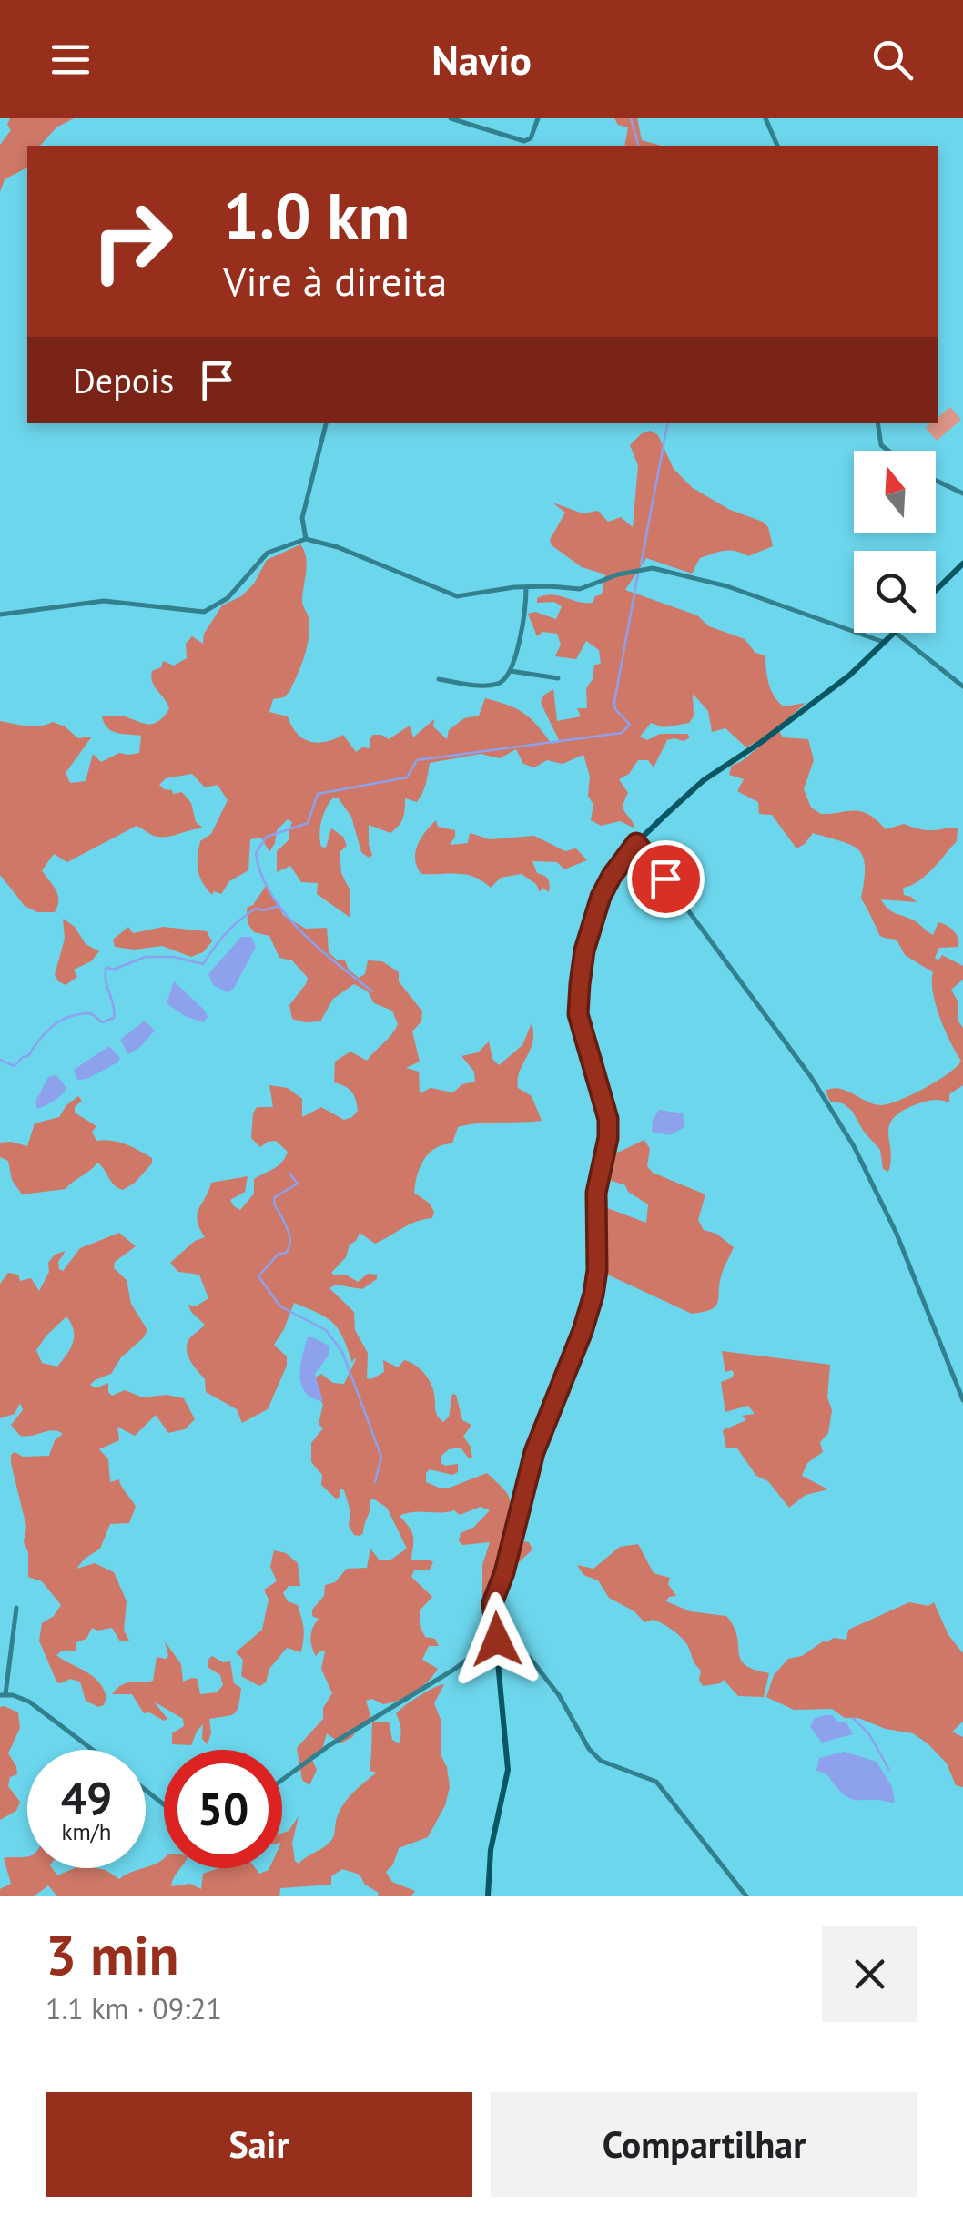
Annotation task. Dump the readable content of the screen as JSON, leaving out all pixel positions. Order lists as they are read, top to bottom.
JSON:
{
  "north": "top",
  "page": {
    "header": "Navio",
    "turn": ["1.0 km", "Vire à direita"],
    "then": "Depois",
    "speed": "49 km/h",
    "limit": "50",
    "heading": ["3 min", "1.1 km · 09:21"],
    "buttons": ["Sair", "Compartilhar"]
  }
}
